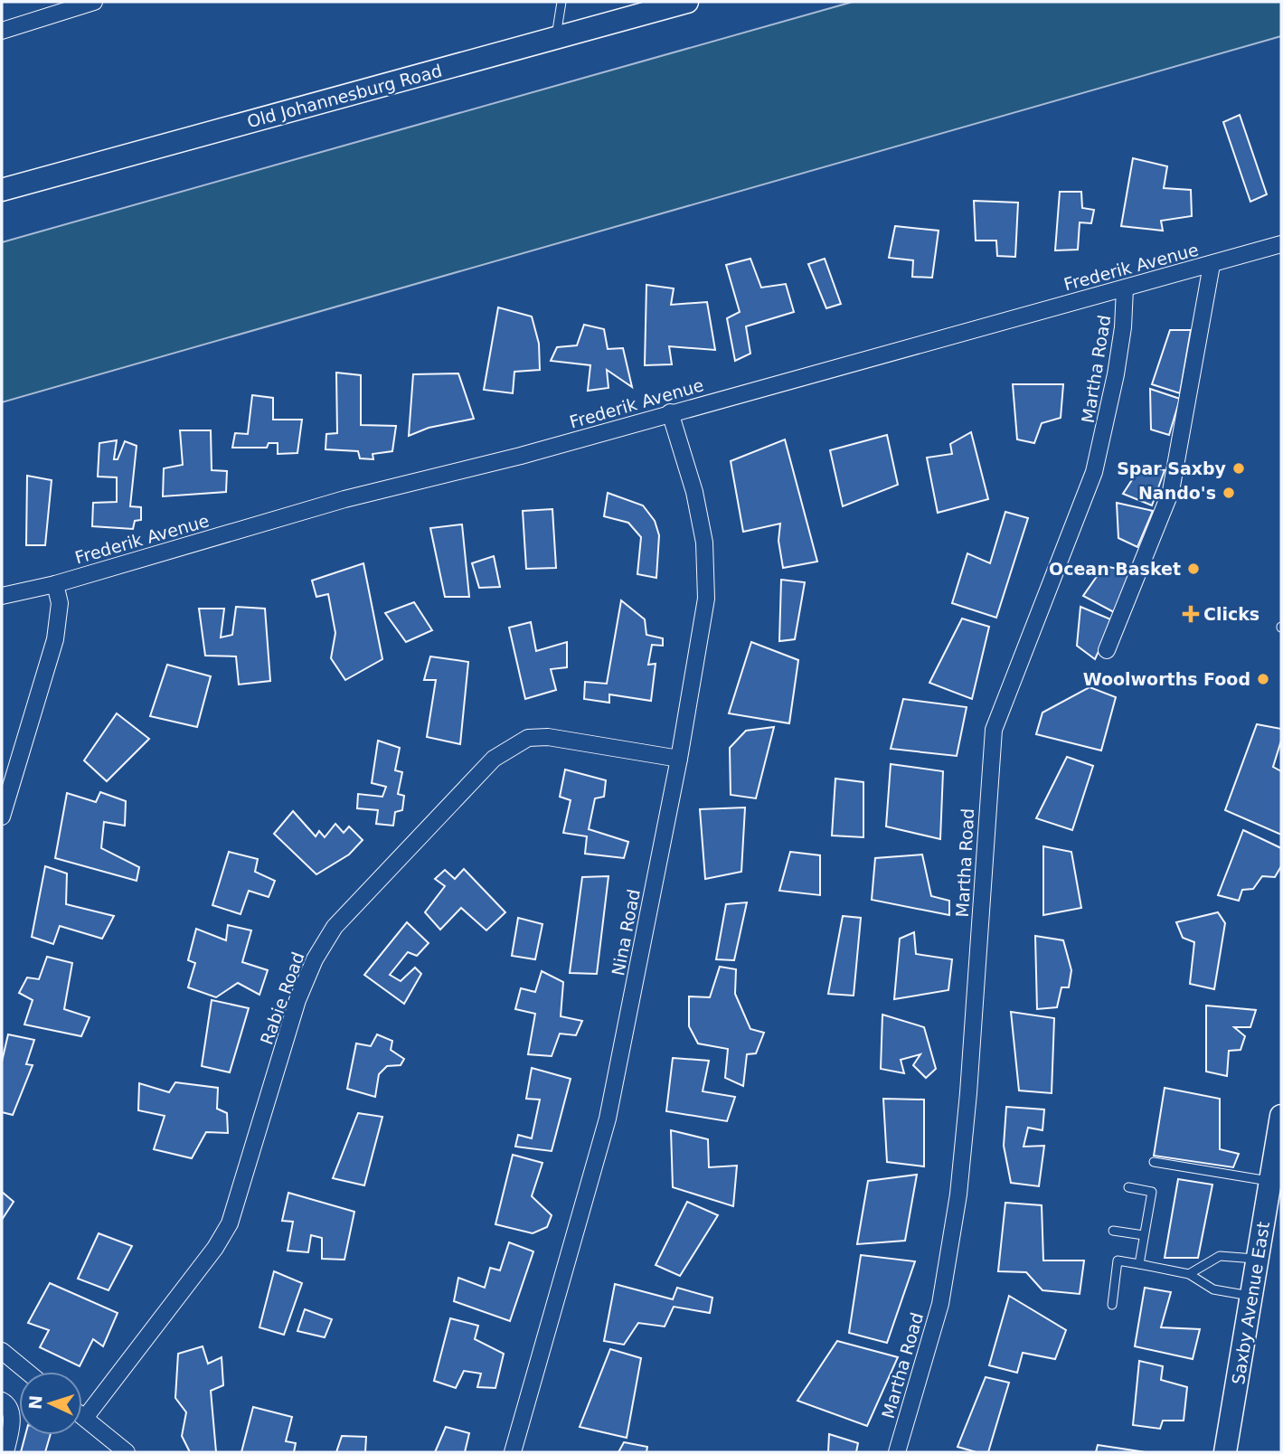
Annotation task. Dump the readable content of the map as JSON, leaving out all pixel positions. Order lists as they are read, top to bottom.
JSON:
{
  "streets": {
    "main road": ["Old Johannesburg Road", "Saxby Avenue East"],
    "street": [
      "Frederik Avenue",
      "Martha Road",
      "Nina Road",
      "Rabie Road"
    ]
  },
  "crossings": [
    ["Frederik Avenue", "Martha Road"],
    ["Frederik Avenue", "Nina Road"],
    ["Nina Road", "Rabie Road"]
  ],
  "places": {
    "other": [
      "Spar Saxby",
      "Nando's",
      "Ocean Basket",
      "Woolworths Food"
    ],
    "health": ["Clicks"]
  },
  "north": "left"
}
